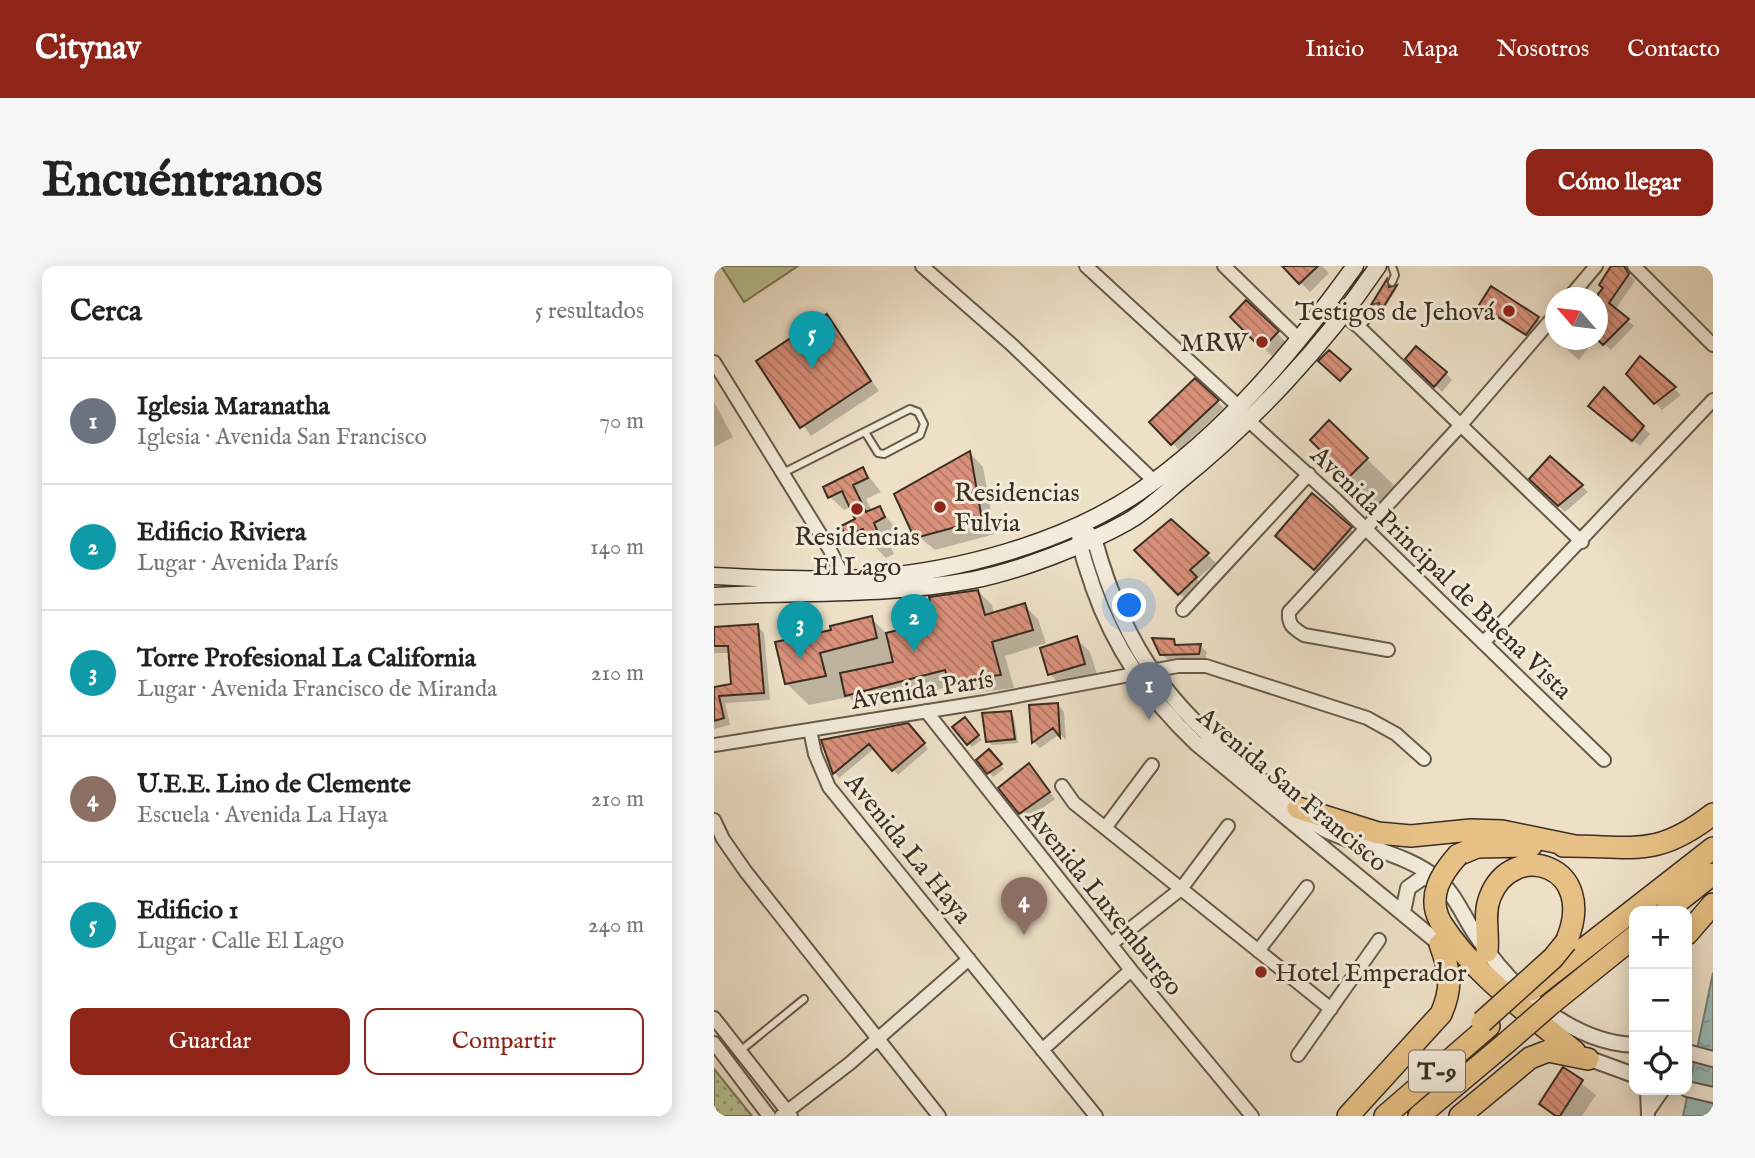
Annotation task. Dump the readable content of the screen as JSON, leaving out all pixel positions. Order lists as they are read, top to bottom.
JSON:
{
  "streets": {
    "highway": ["T-9"],
    "street": [
      "Avenida Principal de Buena Vista",
      "Avenida París",
      "Avenida San Francisco",
      "Avenida La Haya",
      "Avenida Luxemburgo"
    ]
  },
  "crossings": [
    ["Avenida París", "Avenida San Francisco"],
    ["Avenida París", "Avenida La Haya"],
    ["Avenida París", "Avenida Luxemburgo"]
  ],
  "places": [
    "Testigos de Jehová",
    "MRW",
    "Residencias Fulvia",
    "Residencias El Lago",
    "Hotel Emperador"
  ],
  "north": "top left",
  "page": {
    "header": "Citynav",
    "nav": [
      "Inicio",
      "Mapa",
      "Nosotros",
      "Contacto"
    ],
    "buttons": [
      "Cómo llegar",
      ["Guardar", "Compartir"]
    ],
    "title": "Encuéntranos",
    "heading": ["Cerca", "5 resultados"],
    "pins": [
      "5",
      "2",
      "3",
      "1",
      "4"
    ],
    "list": [
      {
        "mark": "1",
        "name": "Iglesia Maranatha",
        "note": "Iglesia · Avenida San Francisco",
        "value": "70 m"
      },
      {
        "mark": "2",
        "name": "Edificio Riviera",
        "note": "Lugar · Avenida París",
        "value": "140 m"
      },
      {
        "mark": "3",
        "name": "Torre Profesional La California",
        "note": "Lugar · Avenida Francisco de Miranda",
        "value": "210 m"
      },
      {
        "mark": "4",
        "name": "U.E.E. Lino de Clemente",
        "note": "Escuela · Avenida La Haya",
        "value": "210 m"
      },
      {
        "mark": "5",
        "name": "Edificio 1",
        "note": "Lugar · Calle El Lago",
        "value": "240 m"
      }
    ],
    "map_buttons": ["+", "−"]
  }
}
